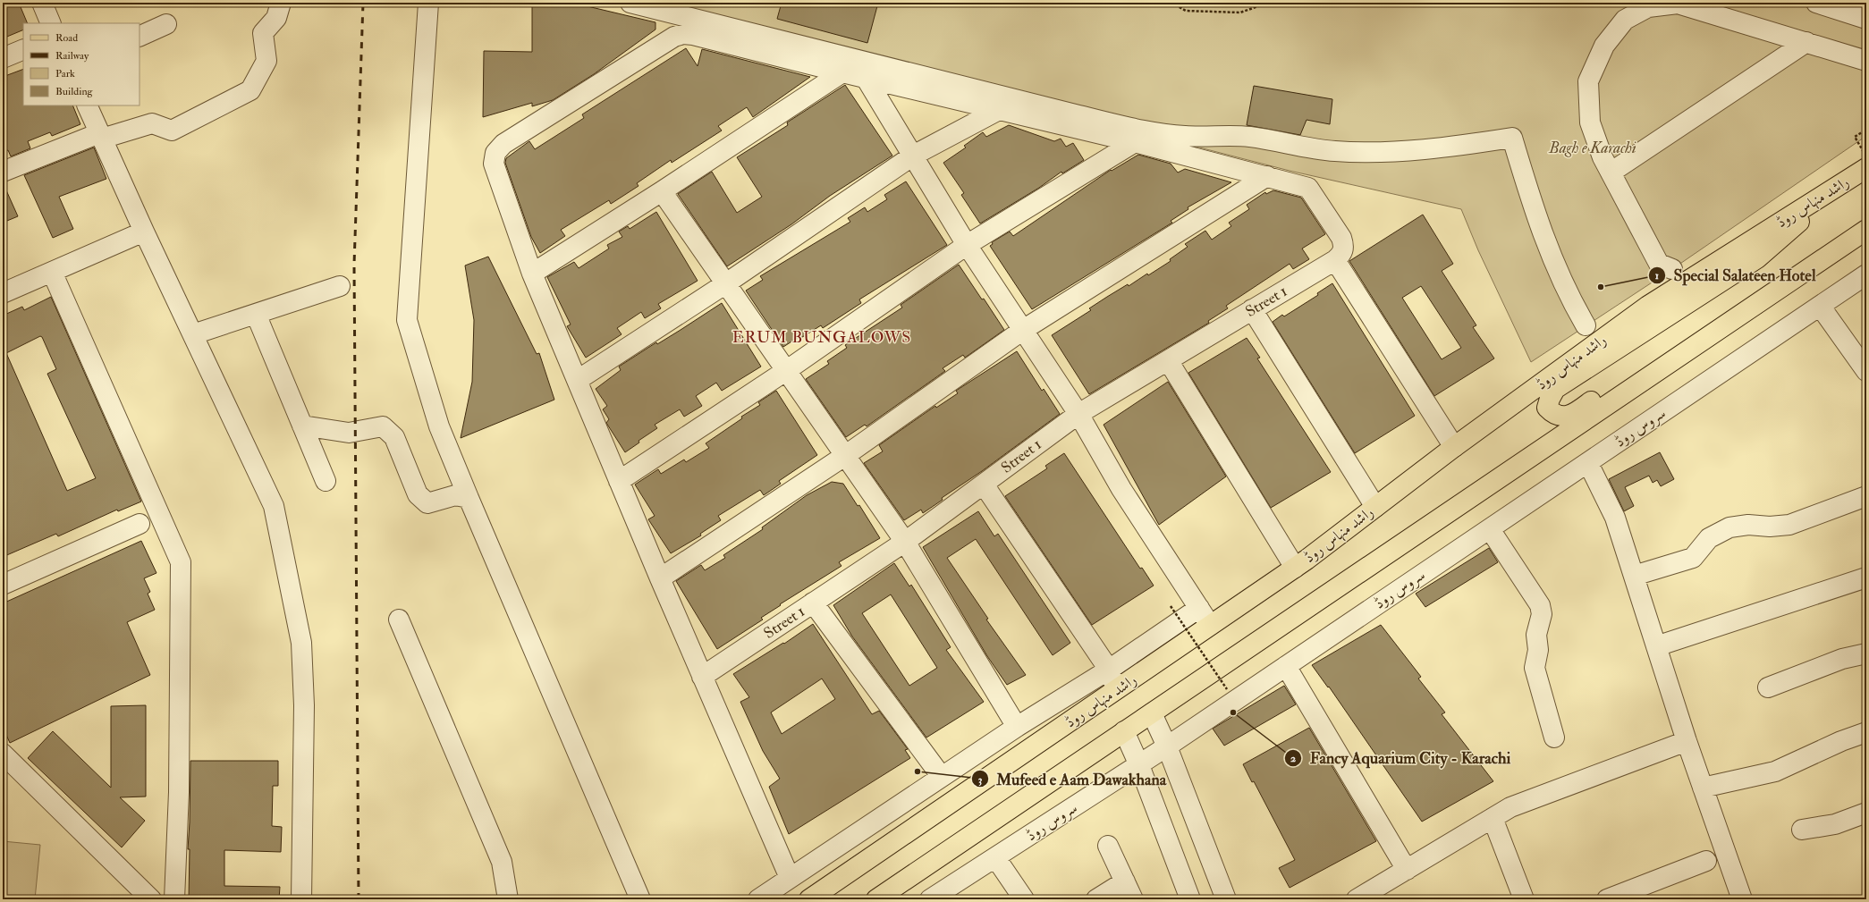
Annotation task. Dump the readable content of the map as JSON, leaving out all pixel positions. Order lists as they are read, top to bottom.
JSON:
{
  "streets": {
    "main road": ["راشد منہاس روڈ"],
    "street": ["Street 1", "سروس روڈ"]
  },
  "districts": ["ERUM BUNGALOWS"],
  "parks": ["Bagh e Karachi"],
  "places": ["Special Salateen Hotel", "Fancy Aquarium City - Karachi", "Mufeed e Aam Dawakhana"],
  "legend": [
    "Road",
    "Railway",
    "Park",
    "Building"
  ]
}
